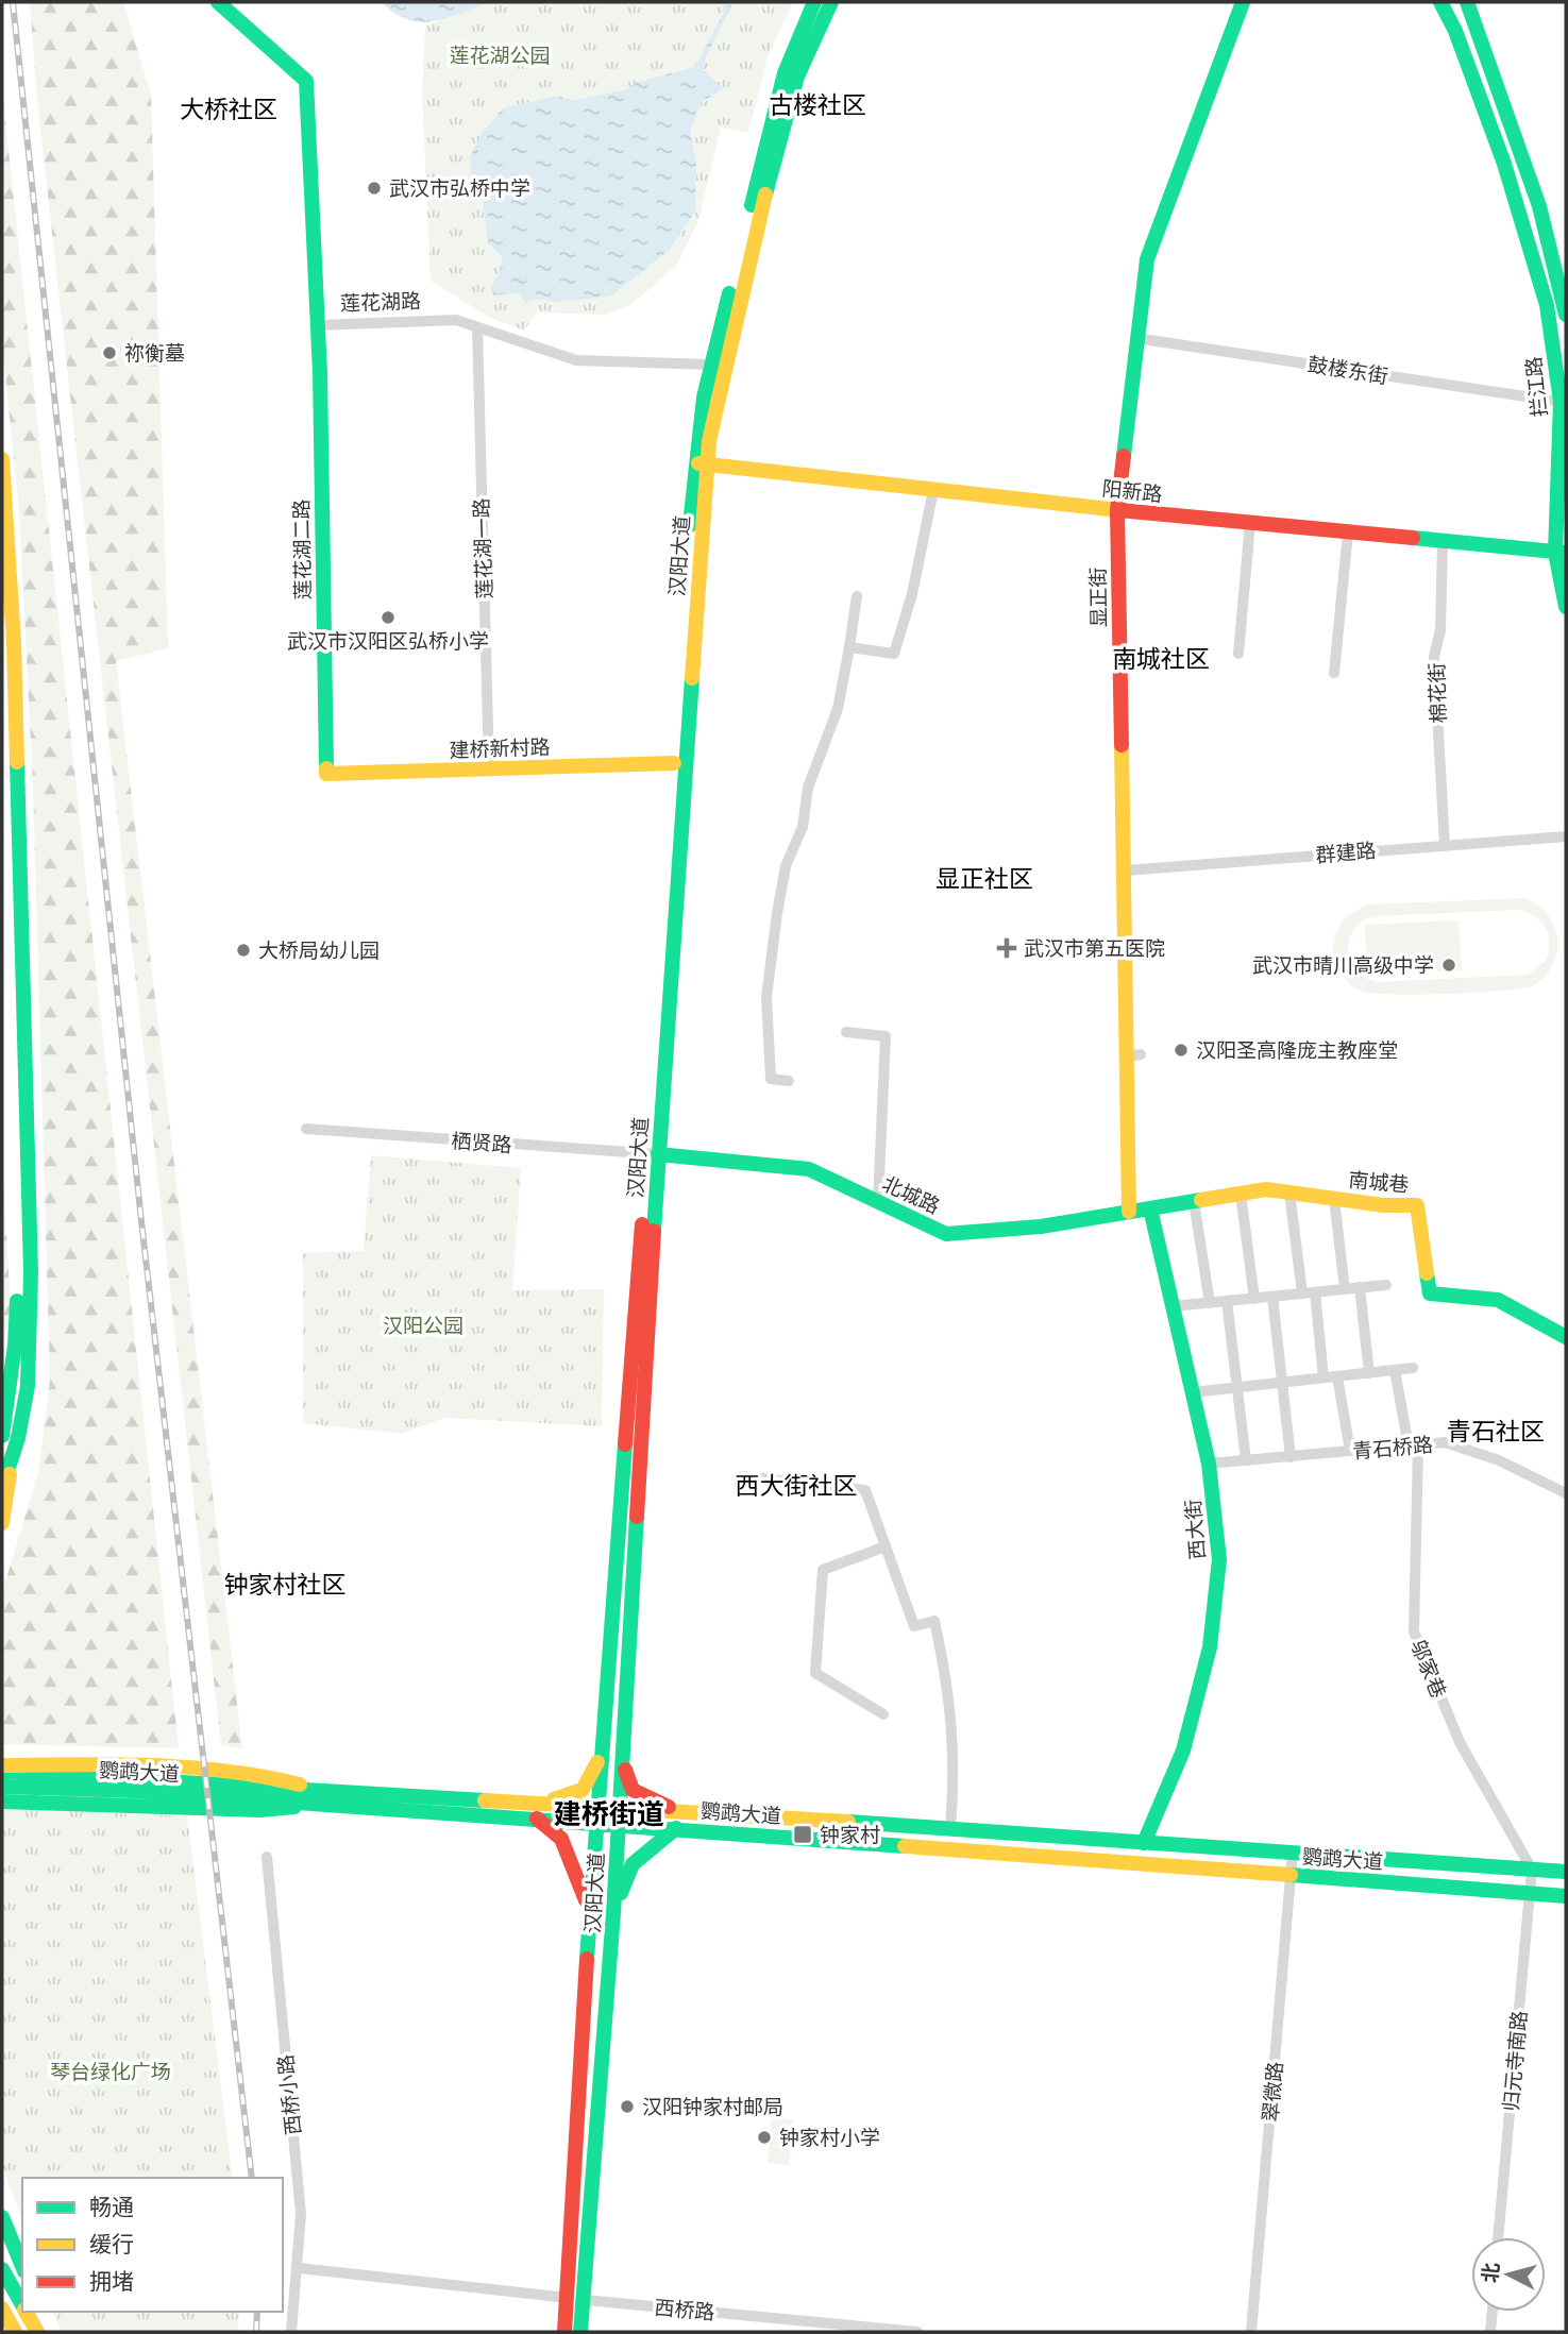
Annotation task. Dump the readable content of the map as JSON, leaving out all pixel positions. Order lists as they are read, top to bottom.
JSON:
{
  "streets": {
    "main road": [
      "莲花湖路",
      "拦江路",
      "阳新路",
      "莲花湖二路",
      "汉阳大道",
      "显正街",
      "建桥新村路",
      "南城巷",
      "北城路",
      "西大街",
      "鹦鹉大道"
    ],
    "street": [
      "鼓楼东街",
      "莲花湖一路",
      "棉花街",
      "群建路",
      "栖贤路",
      "青石桥路",
      "邬家巷",
      "归元寺南路",
      "翠微路",
      "西桥小路",
      "西桥路"
    ]
  },
  "crossings": [
    ["莲花湖路", "莲花湖一路"],
    ["莲花湖路", "莲花湖二路"],
    ["莲花湖路", "汉阳大道"],
    ["鼓楼东街", "拦江路"],
    ["鼓楼东街", "显正街"],
    ["拦江路", "阳新路"],
    ["阳新路", "汉阳大道"],
    ["阳新路", "显正街"],
    ["阳新路", "棉花街"],
    ["莲花湖一路", "建桥新村路"],
    ["莲花湖二路", "建桥新村路"],
    ["汉阳大道", "建桥新村路"],
    ["汉阳大道", "栖贤路"],
    ["汉阳大道", "北城路"],
    ["汉阳大道", "鹦鹉大道"],
    ["汉阳大道", "西桥路"],
    ["显正街", "群建路"],
    ["显正街", "北城路"],
    ["棉花街", "群建路"],
    ["栖贤路", "北城路"],
    ["南城巷", "北城路"],
    ["南城巷", "西大街"],
    ["北城路", "西大街"],
    ["青石桥路", "西大街"],
    ["青石桥路", "邬家巷"],
    ["西大街", "鹦鹉大道"],
    ["邬家巷", "鹦鹉大道"],
    ["邬家巷", "归元寺南路"],
    ["鹦鹉大道", "归元寺南路"],
    ["鹦鹉大道", "翠微路"]
  ],
  "districts": [
    "古楼社区",
    "大桥社区",
    "南城社区",
    "显正社区",
    "青石社区",
    "西大街社区",
    "钟家村社区",
    "建桥街道"
  ],
  "parks": ["莲花湖公园", "汉阳公园", "琴台绿化广场"],
  "places": {
    "other": [
      "武汉市弘桥中学",
      "祢衡墓",
      "武汉市汉阳区弘桥小学",
      "大桥局幼儿园",
      "武汉市晴川高级中学",
      "汉阳圣高隆庞主教座堂",
      "汉阳钟家村邮局",
      "钟家村小学"
    ],
    "health": ["武汉市第五医院"],
    "transit": ["钟家村"]
  },
  "legend": ["畅通", "缓行", "拥堵"],
  "north": "left"
}
